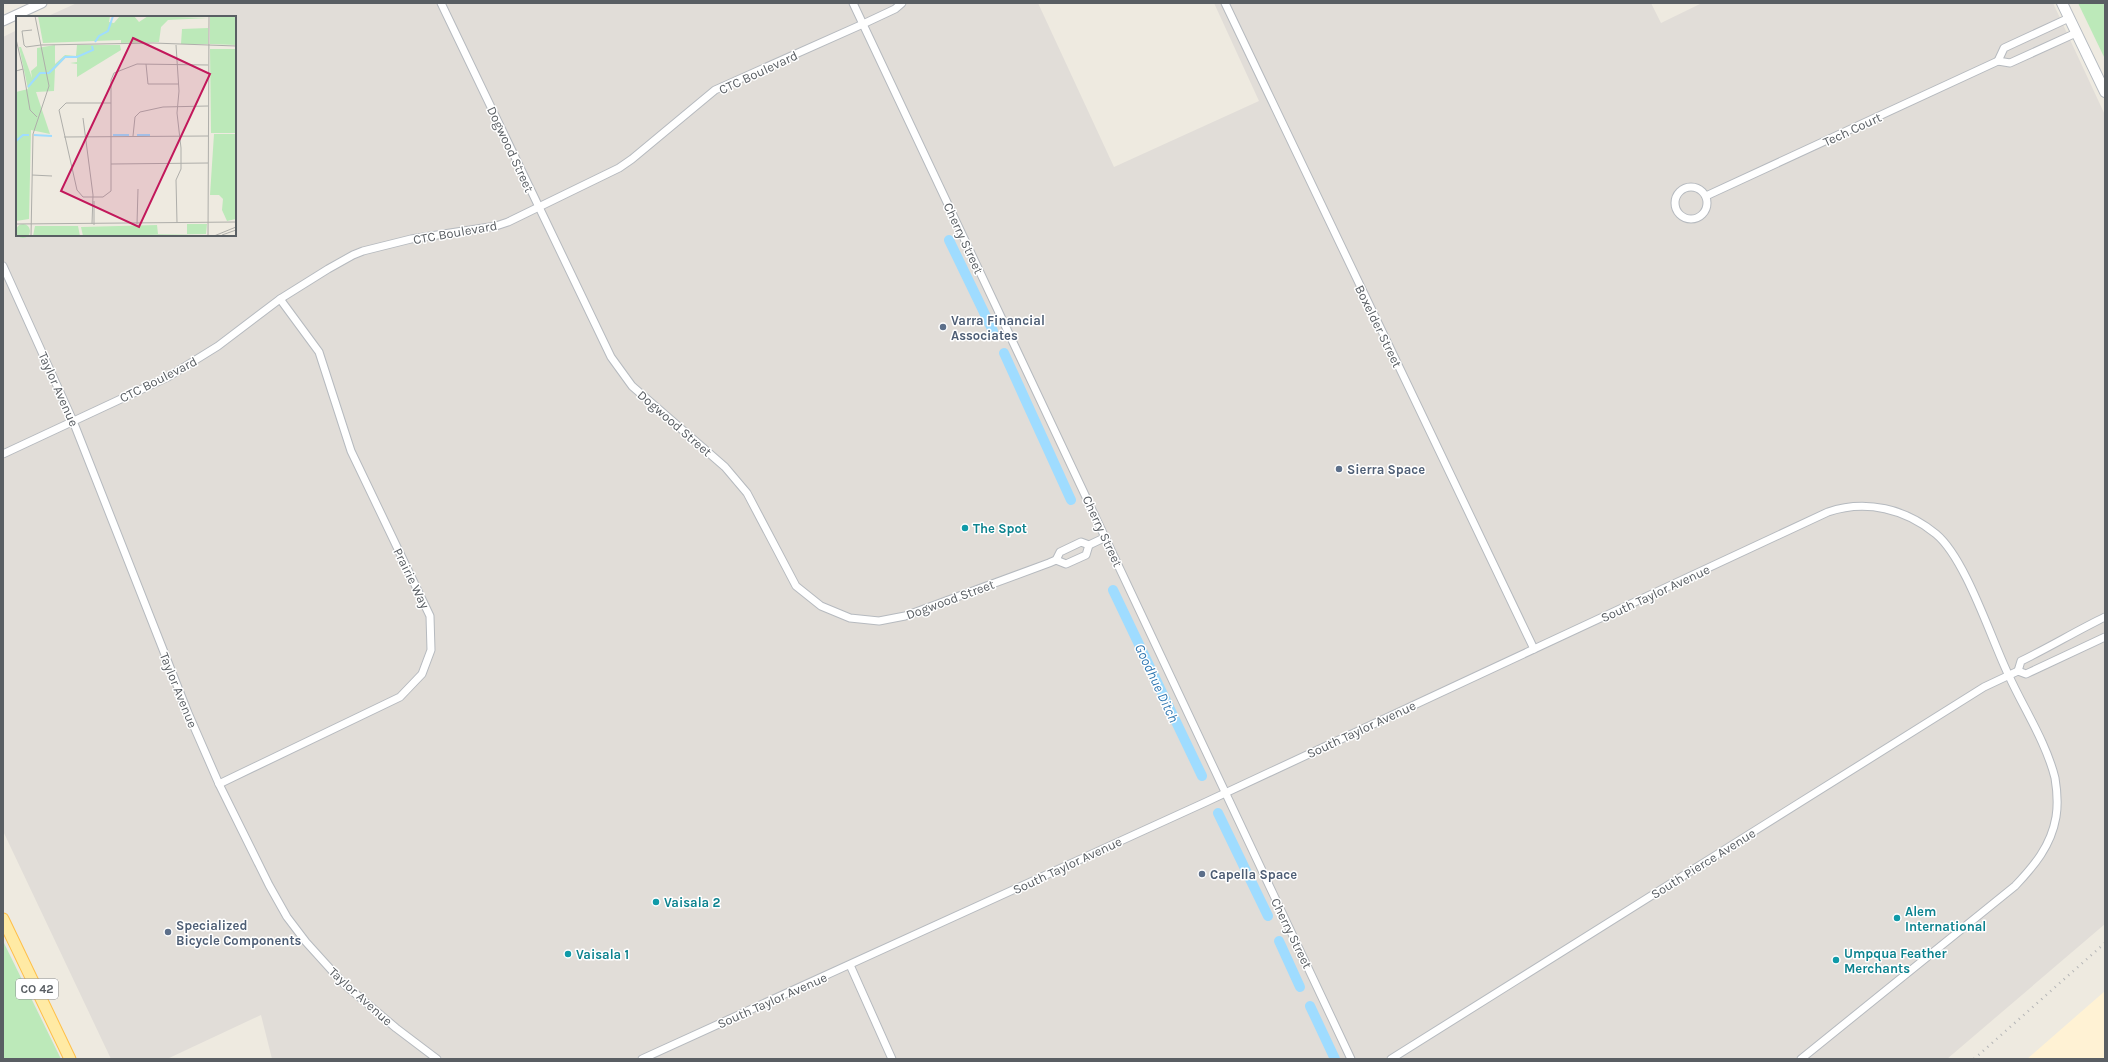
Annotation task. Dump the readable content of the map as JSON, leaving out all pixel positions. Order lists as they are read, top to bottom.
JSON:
{
  "streets": {
    "main road": ["CO 42"],
    "street": [
      "CTC Boulevard",
      "Tech Court",
      "Dogwood Street",
      "Cherry Street",
      "Boxelder Street",
      "Taylor Avenue",
      "Prairie Way",
      "South Taylor Avenue",
      "South Pierce Avenue"
    ]
  },
  "crossings": [
    ["CTC Boulevard", "Dogwood Street"],
    ["CTC Boulevard", "Cherry Street"],
    ["CTC Boulevard", "Taylor Avenue"],
    ["CTC Boulevard", "Prairie Way"],
    ["Dogwood Street", "Cherry Street"],
    ["Cherry Street", "South Taylor Avenue"],
    ["Boxelder Street", "South Taylor Avenue"],
    ["Taylor Avenue", "Prairie Way"],
    ["South Taylor Avenue", "South Pierce Avenue"]
  ],
  "water": ["Goodhue Ditch"],
  "places": [
    "Varra Financial Associates",
    "Sierra Space",
    "The Spot",
    "Capella Space",
    "Vaisala 2",
    "Alem International",
    "Specialized Bicycle Components",
    "Vaisala 1",
    "Umpqua Feather Merchants"
  ]
}
